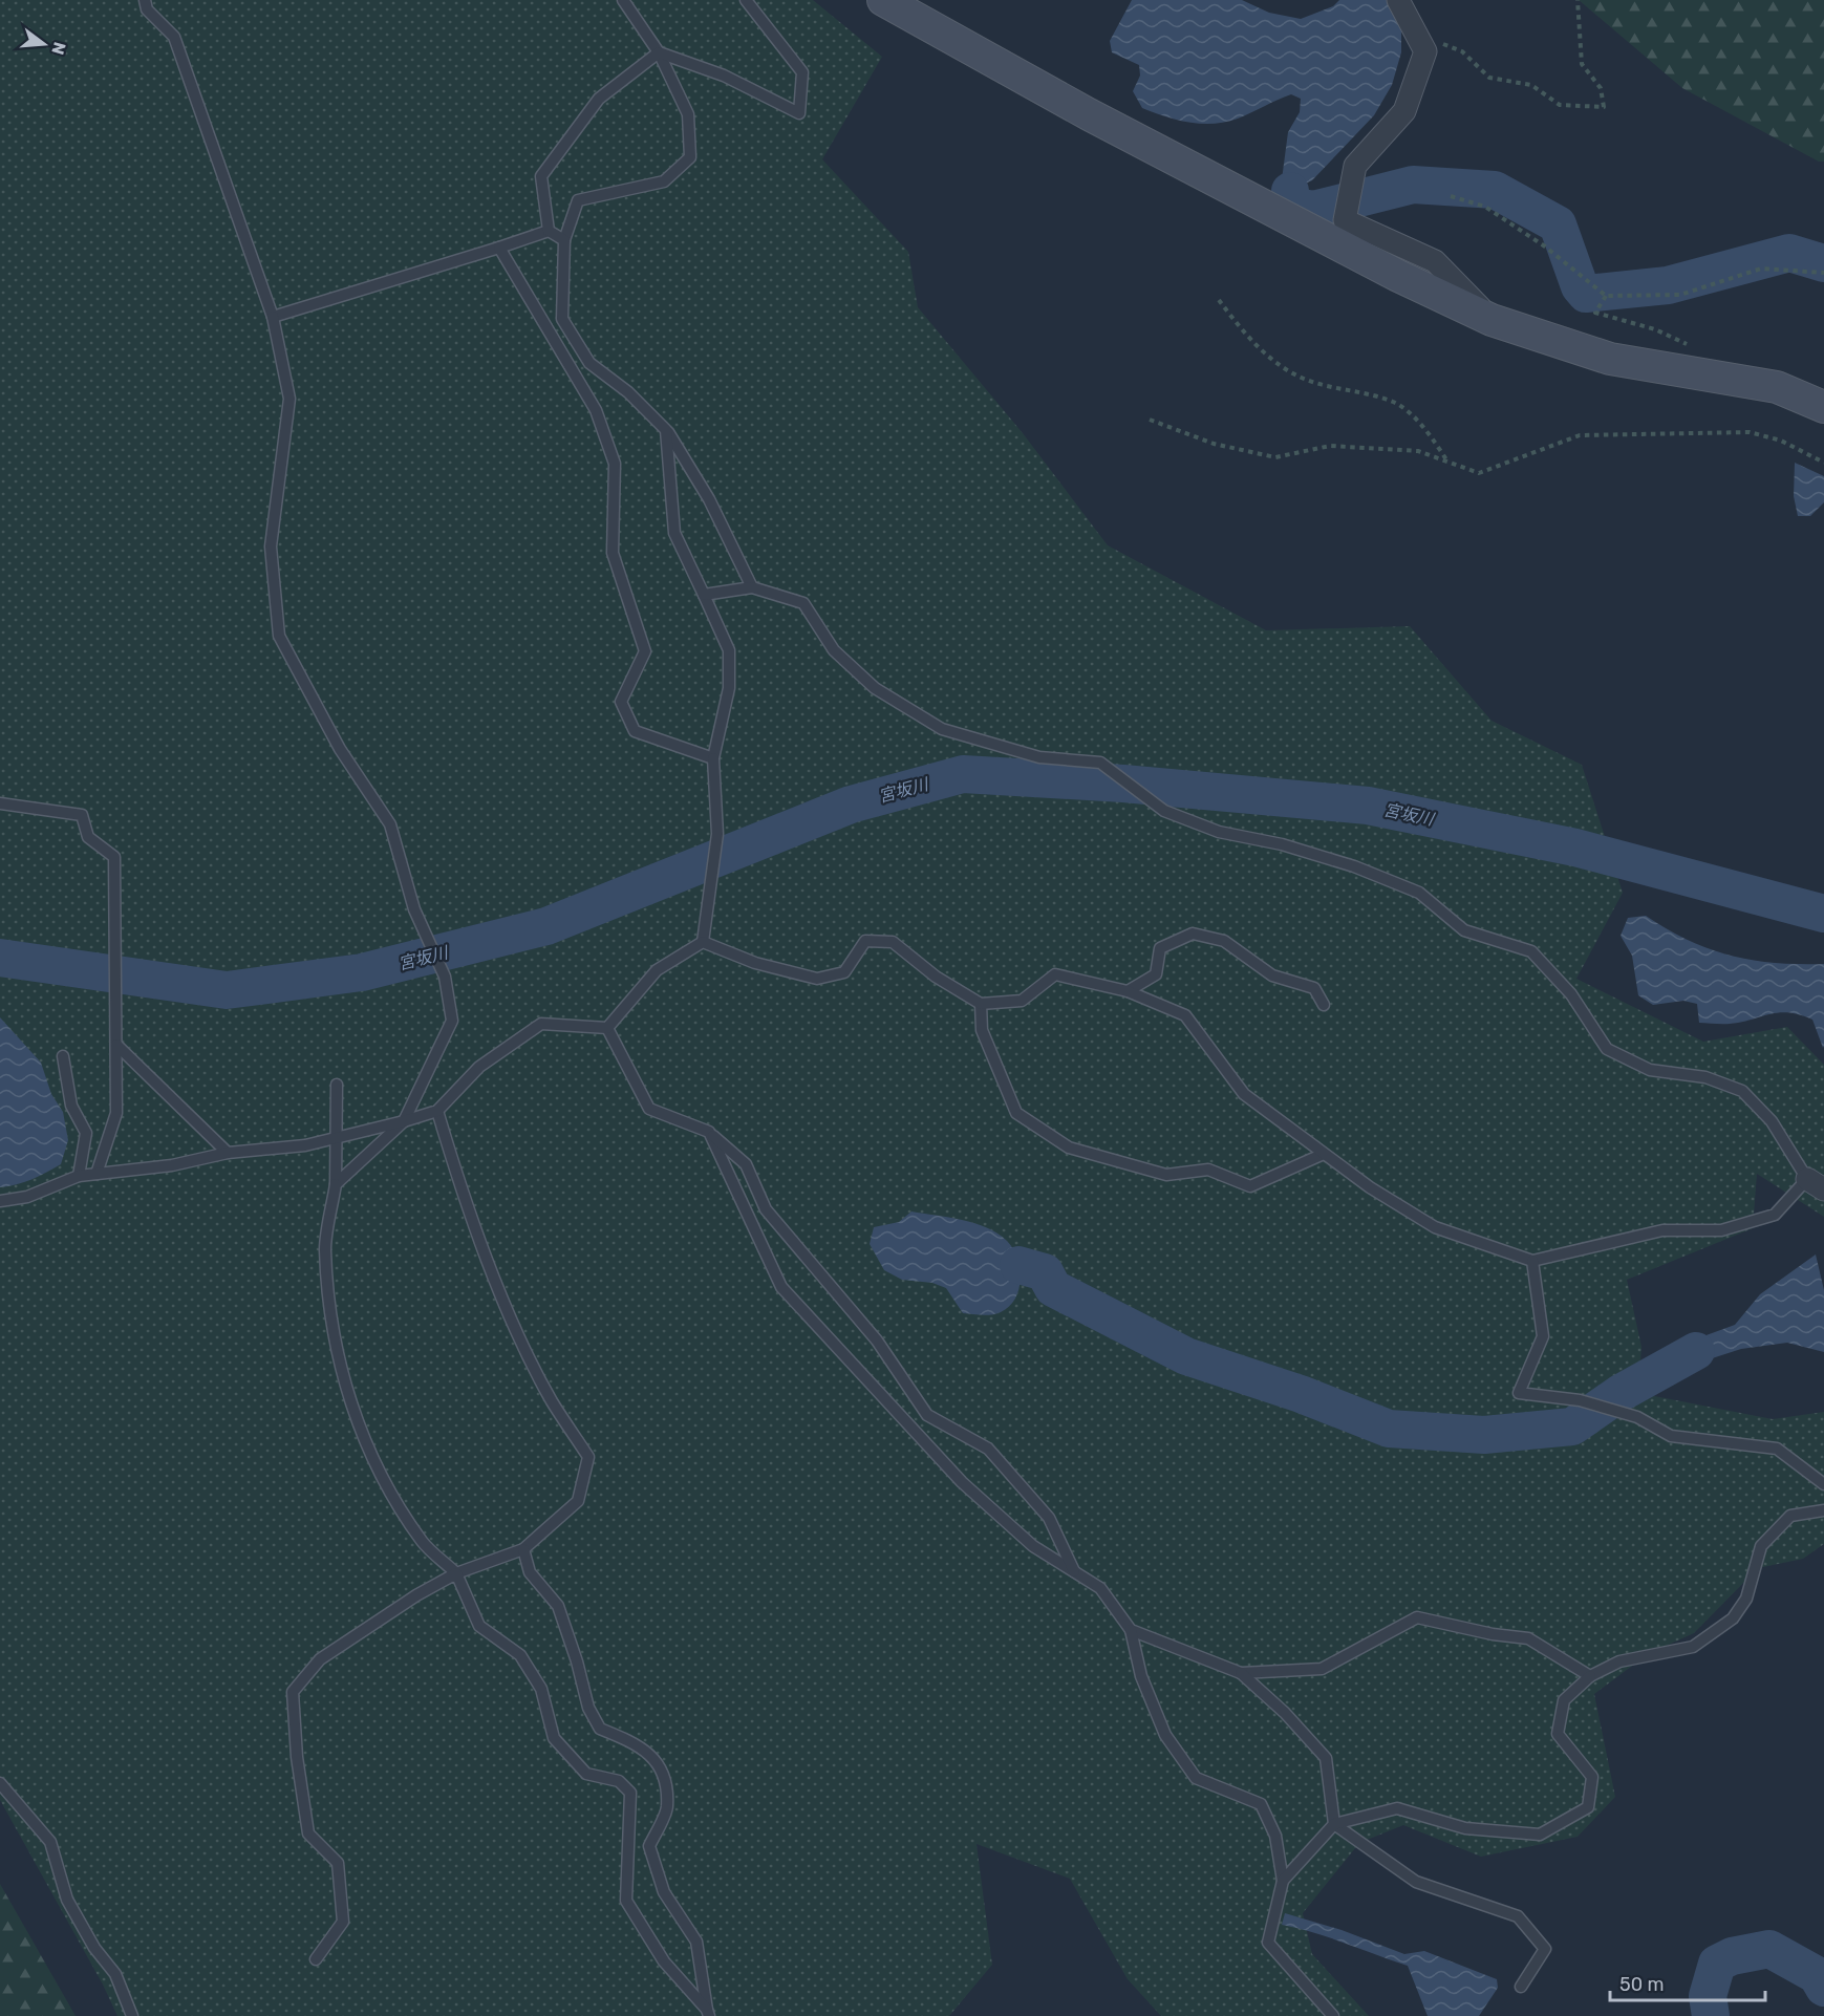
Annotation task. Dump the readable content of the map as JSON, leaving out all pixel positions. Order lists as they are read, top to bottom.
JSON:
{
  "water": ["宮坂川"],
  "scale_bar": "50 m",
  "north": "right"
}
